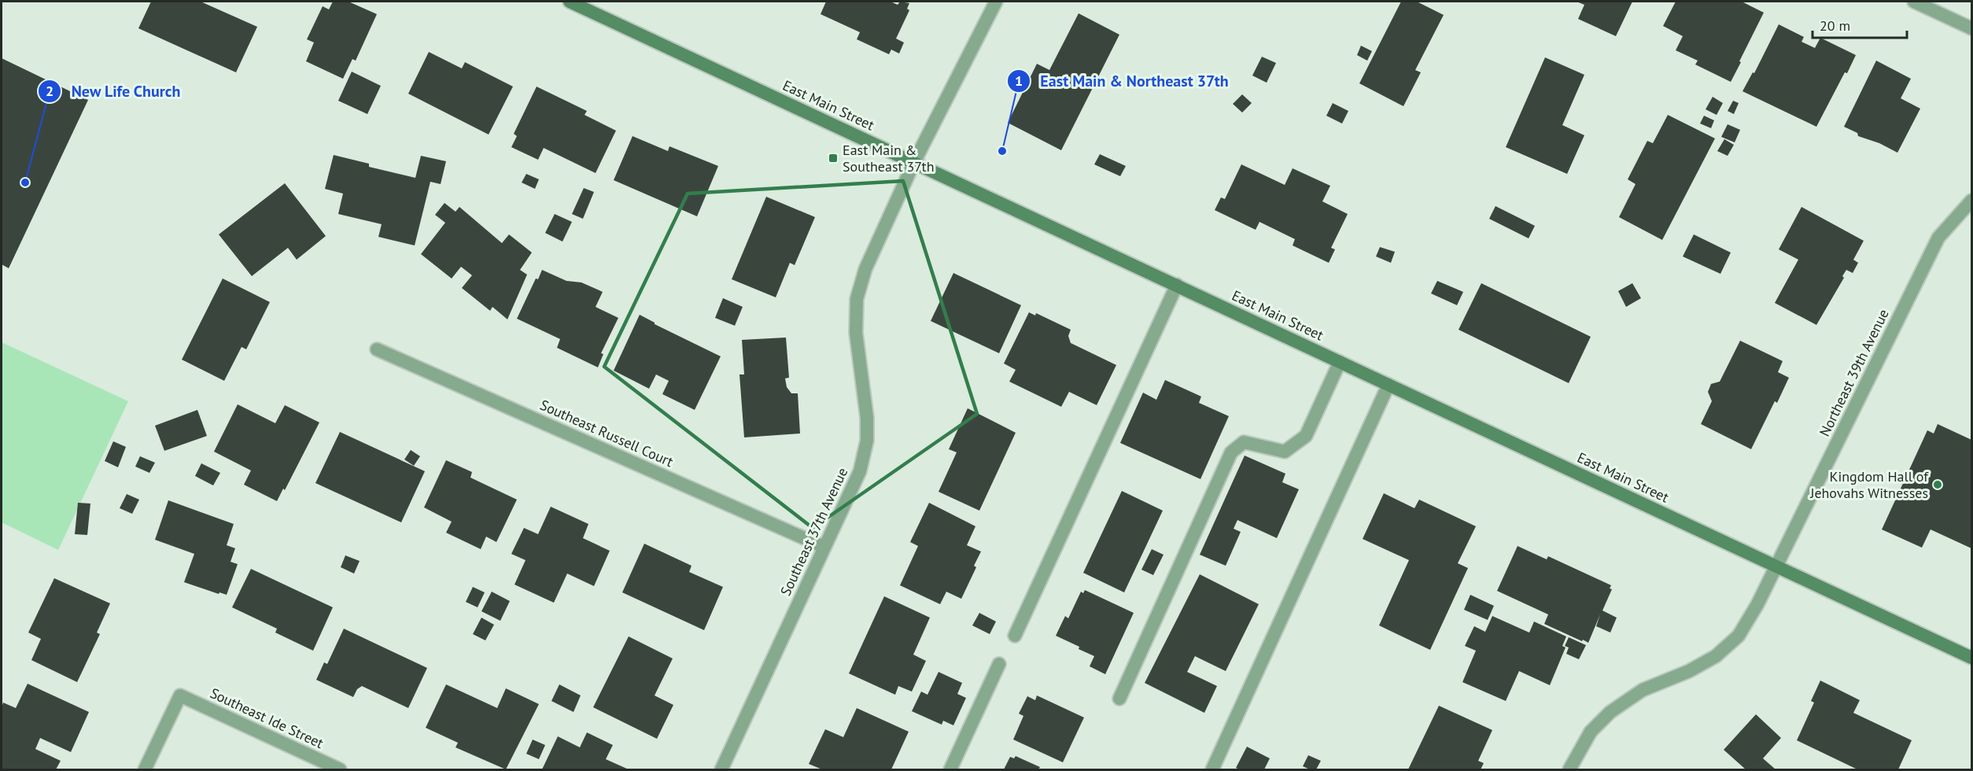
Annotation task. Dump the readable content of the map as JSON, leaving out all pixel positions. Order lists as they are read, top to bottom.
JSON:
{
  "streets": {
    "main road": ["East Main Street"],
    "street": [
      "Northeast 39th Avenue",
      "Southeast Russell Court",
      "Southeast 37th Avenue",
      "Southeast Ide Street"
    ]
  },
  "crossings": [
    ["East Main Street", "Northeast 39th Avenue"],
    ["East Main Street", "Southeast 37th Avenue"],
    ["Southeast Russell Court", "Southeast 37th Avenue"]
  ],
  "places": {
    "other": ["East Main & Northeast 37th", "New Life Church", "Kingdom Hall of Jehovahs Witnesses"],
    "transit": ["East Main & Southeast 37th"]
  },
  "scale_bar": "20 m"
}
